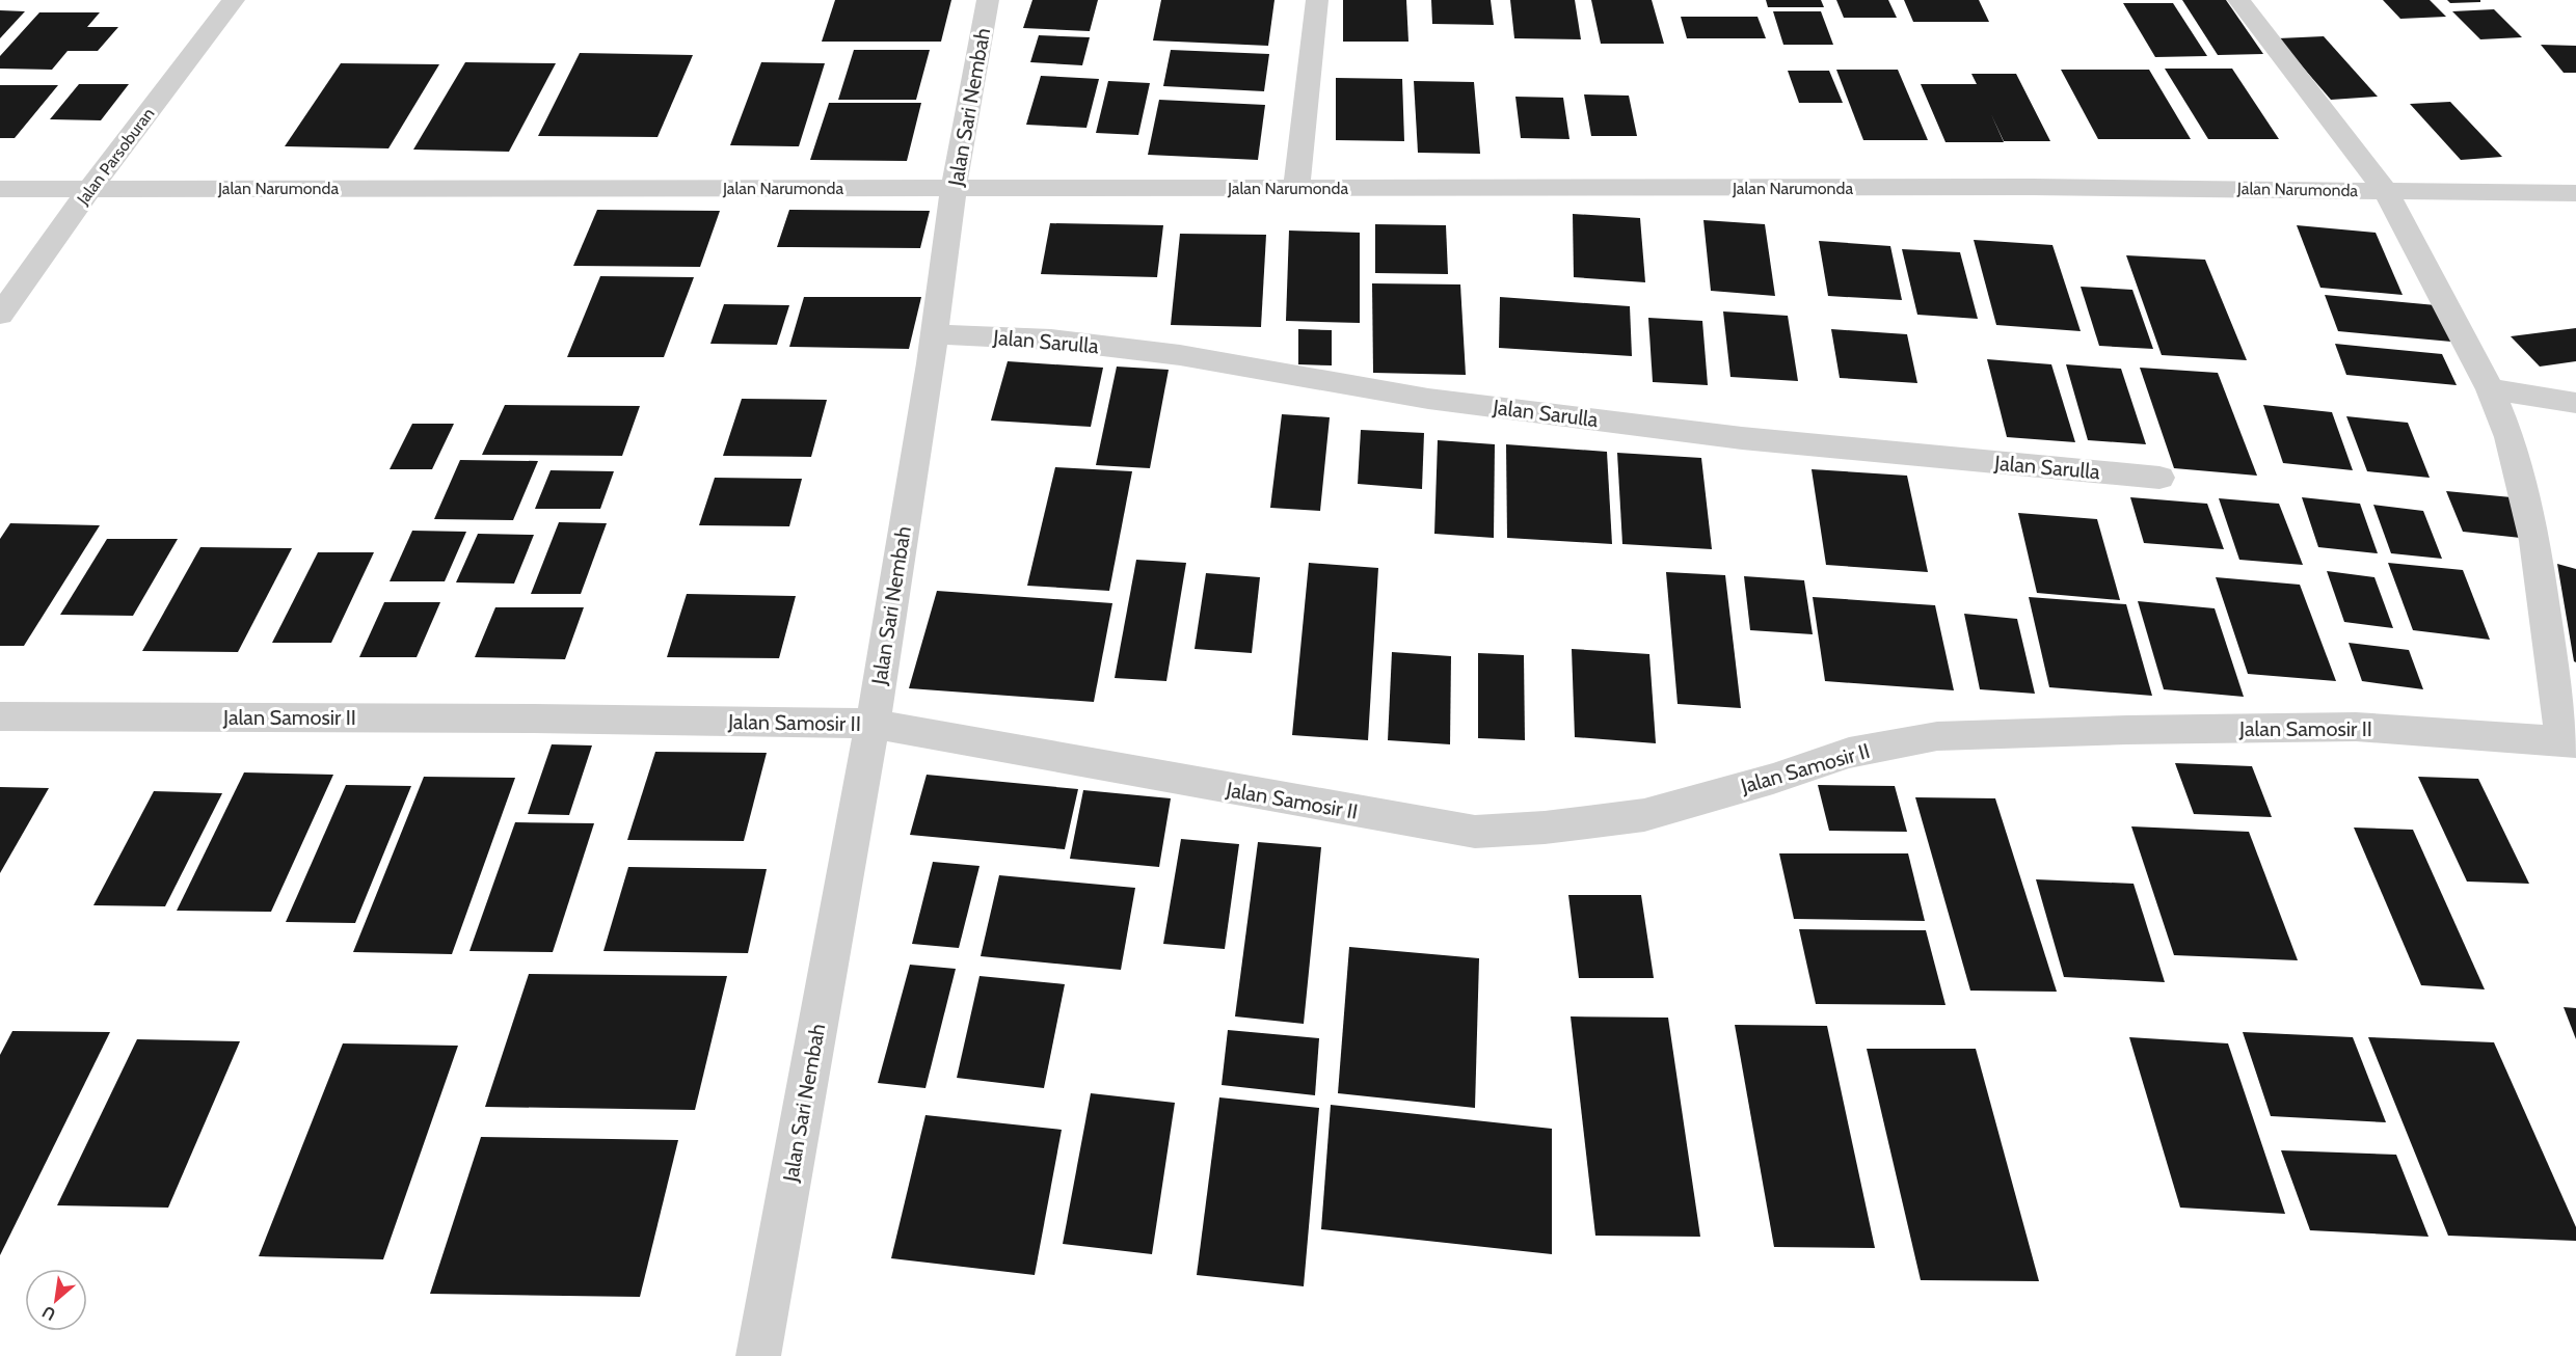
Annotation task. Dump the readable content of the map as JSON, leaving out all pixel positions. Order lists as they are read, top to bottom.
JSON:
{
  "streets": {
    "street": [
      "Jalan Sari Nembah",
      "Jalan Parsoburan",
      "Jalan Narumonda",
      "Jalan Sarulla",
      "Jalan Samosir II"
    ]
  },
  "crossings": [
    ["Jalan Sari Nembah", "Jalan Narumonda"],
    ["Jalan Sari Nembah", "Jalan Sarulla"],
    ["Jalan Sari Nembah", "Jalan Samosir II"],
    ["Jalan Parsoburan", "Jalan Narumonda"]
  ],
  "north": "bottom left"
}
